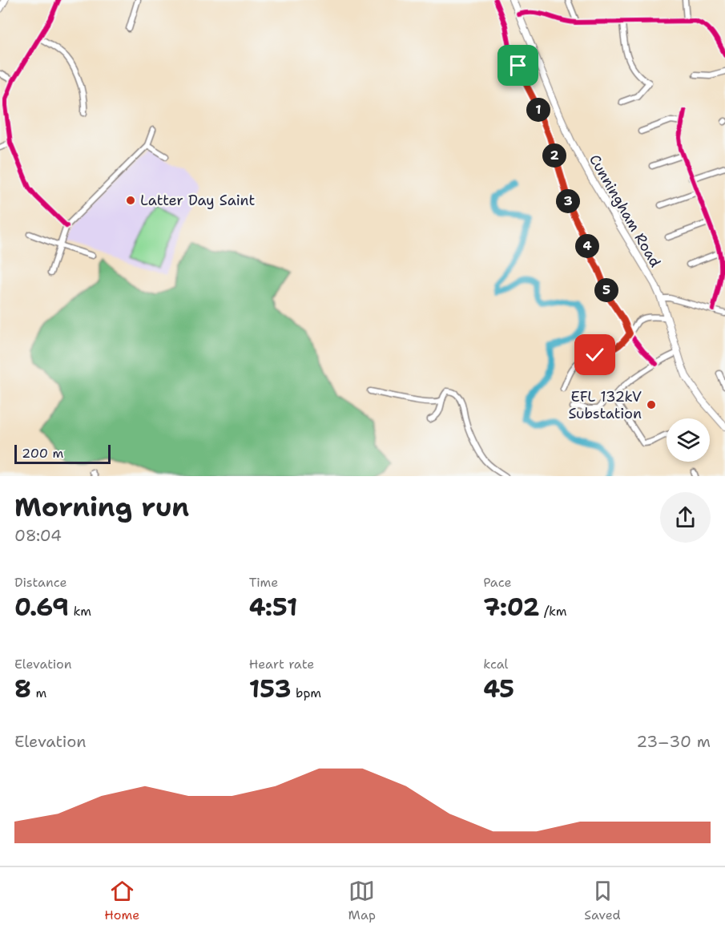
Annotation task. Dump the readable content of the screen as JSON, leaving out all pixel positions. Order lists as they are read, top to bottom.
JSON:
{
  "streets": {
    "main road": ["Cunningham Road"]
  },
  "places": ["Latter Day Saint", "EFL 132kV Substation"],
  "scale_bar": "200 m",
  "page": {
    "pins": [
      "1",
      "2",
      "3",
      "4",
      "5"
    ],
    "scale": "200 m",
    "heading": ["Morning run", "08:04"],
    "stats": [
      ["Distance", "0.69 km"],
      ["Time", "4:51"],
      ["Pace", "7:02 /km"],
      ["Elevation", "8 m"],
      ["Heart rate", "153 bpm"],
      ["kcal", "45"]
    ],
    "chart": ["Elevation", "23–30 m"],
    "tabs": ["Home", "Map", "Saved"]
  }
}
